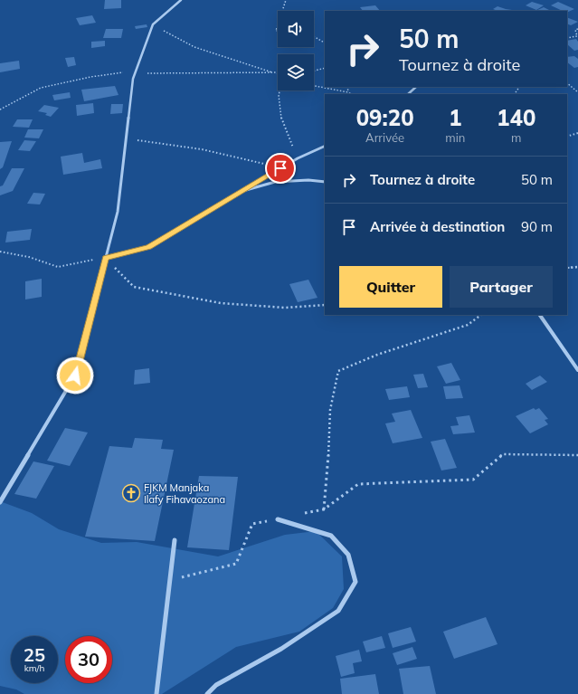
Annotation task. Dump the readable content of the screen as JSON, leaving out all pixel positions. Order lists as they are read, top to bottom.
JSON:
{
  "places": {
    "church": ["FJKM Manjaka Ilafy Fihavaozana"]
  },
  "page": {
    "turn": ["50 m", "Tournez à droite"],
    "eta": [
      "09:20",
      "Arrivée",
      "1",
      "min",
      "140",
      "m"
    ],
    "list": [
      {
        "name": "Tournez à droite",
        "value": "50 m"
      },
      {
        "name": "Arrivée à destination",
        "value": "90 m"
      }
    ],
    "buttons": ["Quitter", "Partager"],
    "speed": "25 km/h",
    "limit": "30"
  }
}
